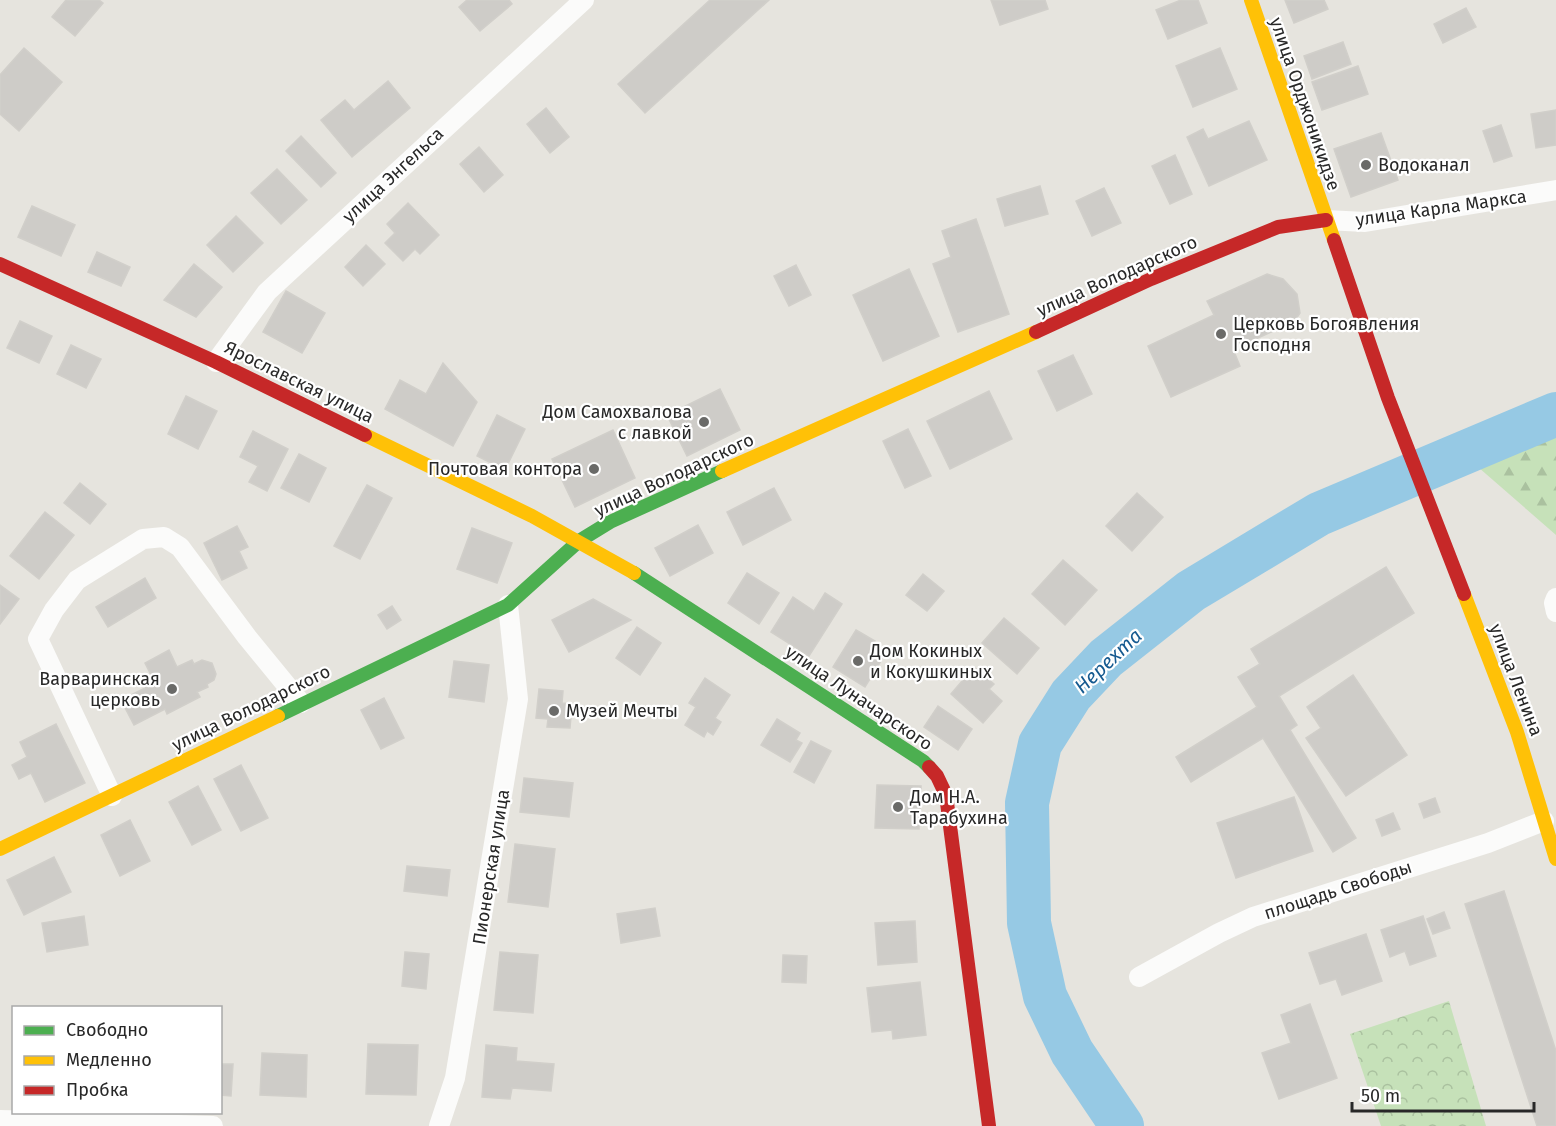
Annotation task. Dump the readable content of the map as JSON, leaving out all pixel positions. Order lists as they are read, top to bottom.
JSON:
{
  "streets": {
    "main road": [
      "улица Орджоникидзе",
      "улица Володарского",
      "Ярославская улица",
      "улица Ленина",
      "улица Луначарского"
    ],
    "street": [
      "улица Энгельса",
      "улица Карла Маркса",
      "Пионерская улица",
      "площадь Свободы"
    ]
  },
  "crossings": [
    ["улица Орджоникидзе", "улица Карла Маркса"],
    ["улица Орджоникидзе", "улица Володарского"],
    ["улица Орджоникидзе", "улица Ленина"],
    ["улица Энгельса", "Ярославская улица"],
    ["улица Карла Маркса", "улица Володарского"],
    ["улица Карла Маркса", "улица Ленина"],
    ["улица Володарского", "Ярославская улица"],
    ["улица Володарского", "улица Ленина"],
    ["улица Володарского", "улица Луначарского"],
    ["улица Володарского", "Пионерская улица"],
    ["Ярославская улица", "улица Луначарского"],
    ["улица Ленина", "площадь Свободы"]
  ],
  "water": ["Нерехта"],
  "places": [
    "Водоканал",
    "Церковь Богоявления Господня",
    "Дом Самохвалова с лавкой",
    "Почтовая контора",
    "Дом Кокиных и Кокушкиных",
    "Варваринская церковь",
    "Музей Мечты",
    "Дом Н.А. Тарабухина"
  ],
  "legend": ["Свободно", "Медленно", "Пробка"],
  "scale_bar": "50 m"
}
